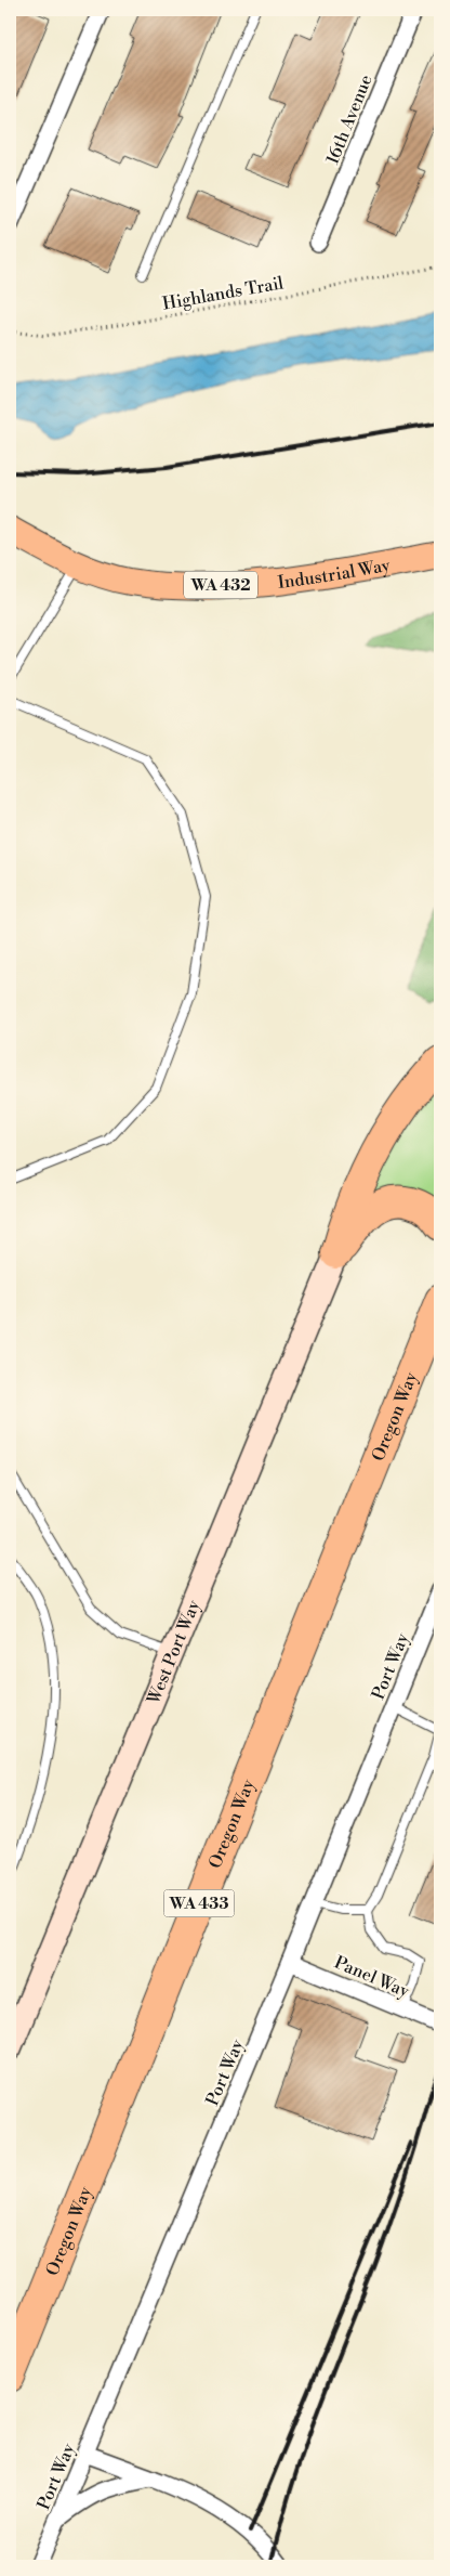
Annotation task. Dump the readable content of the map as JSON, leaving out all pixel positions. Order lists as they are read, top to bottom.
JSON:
{
  "streets": {
    "highway": ["Oregon Way", "WA 433"],
    "main road": ["Industrial Way", "WA 432"],
    "street": [
      "16th Avenue",
      "West Port Way",
      "Port Way",
      "Panel Way"
    ],
    "path": ["Highlands Trail"]
  },
  "crossings": [
    ["Port Way", "Panel Way"]
  ]
}
